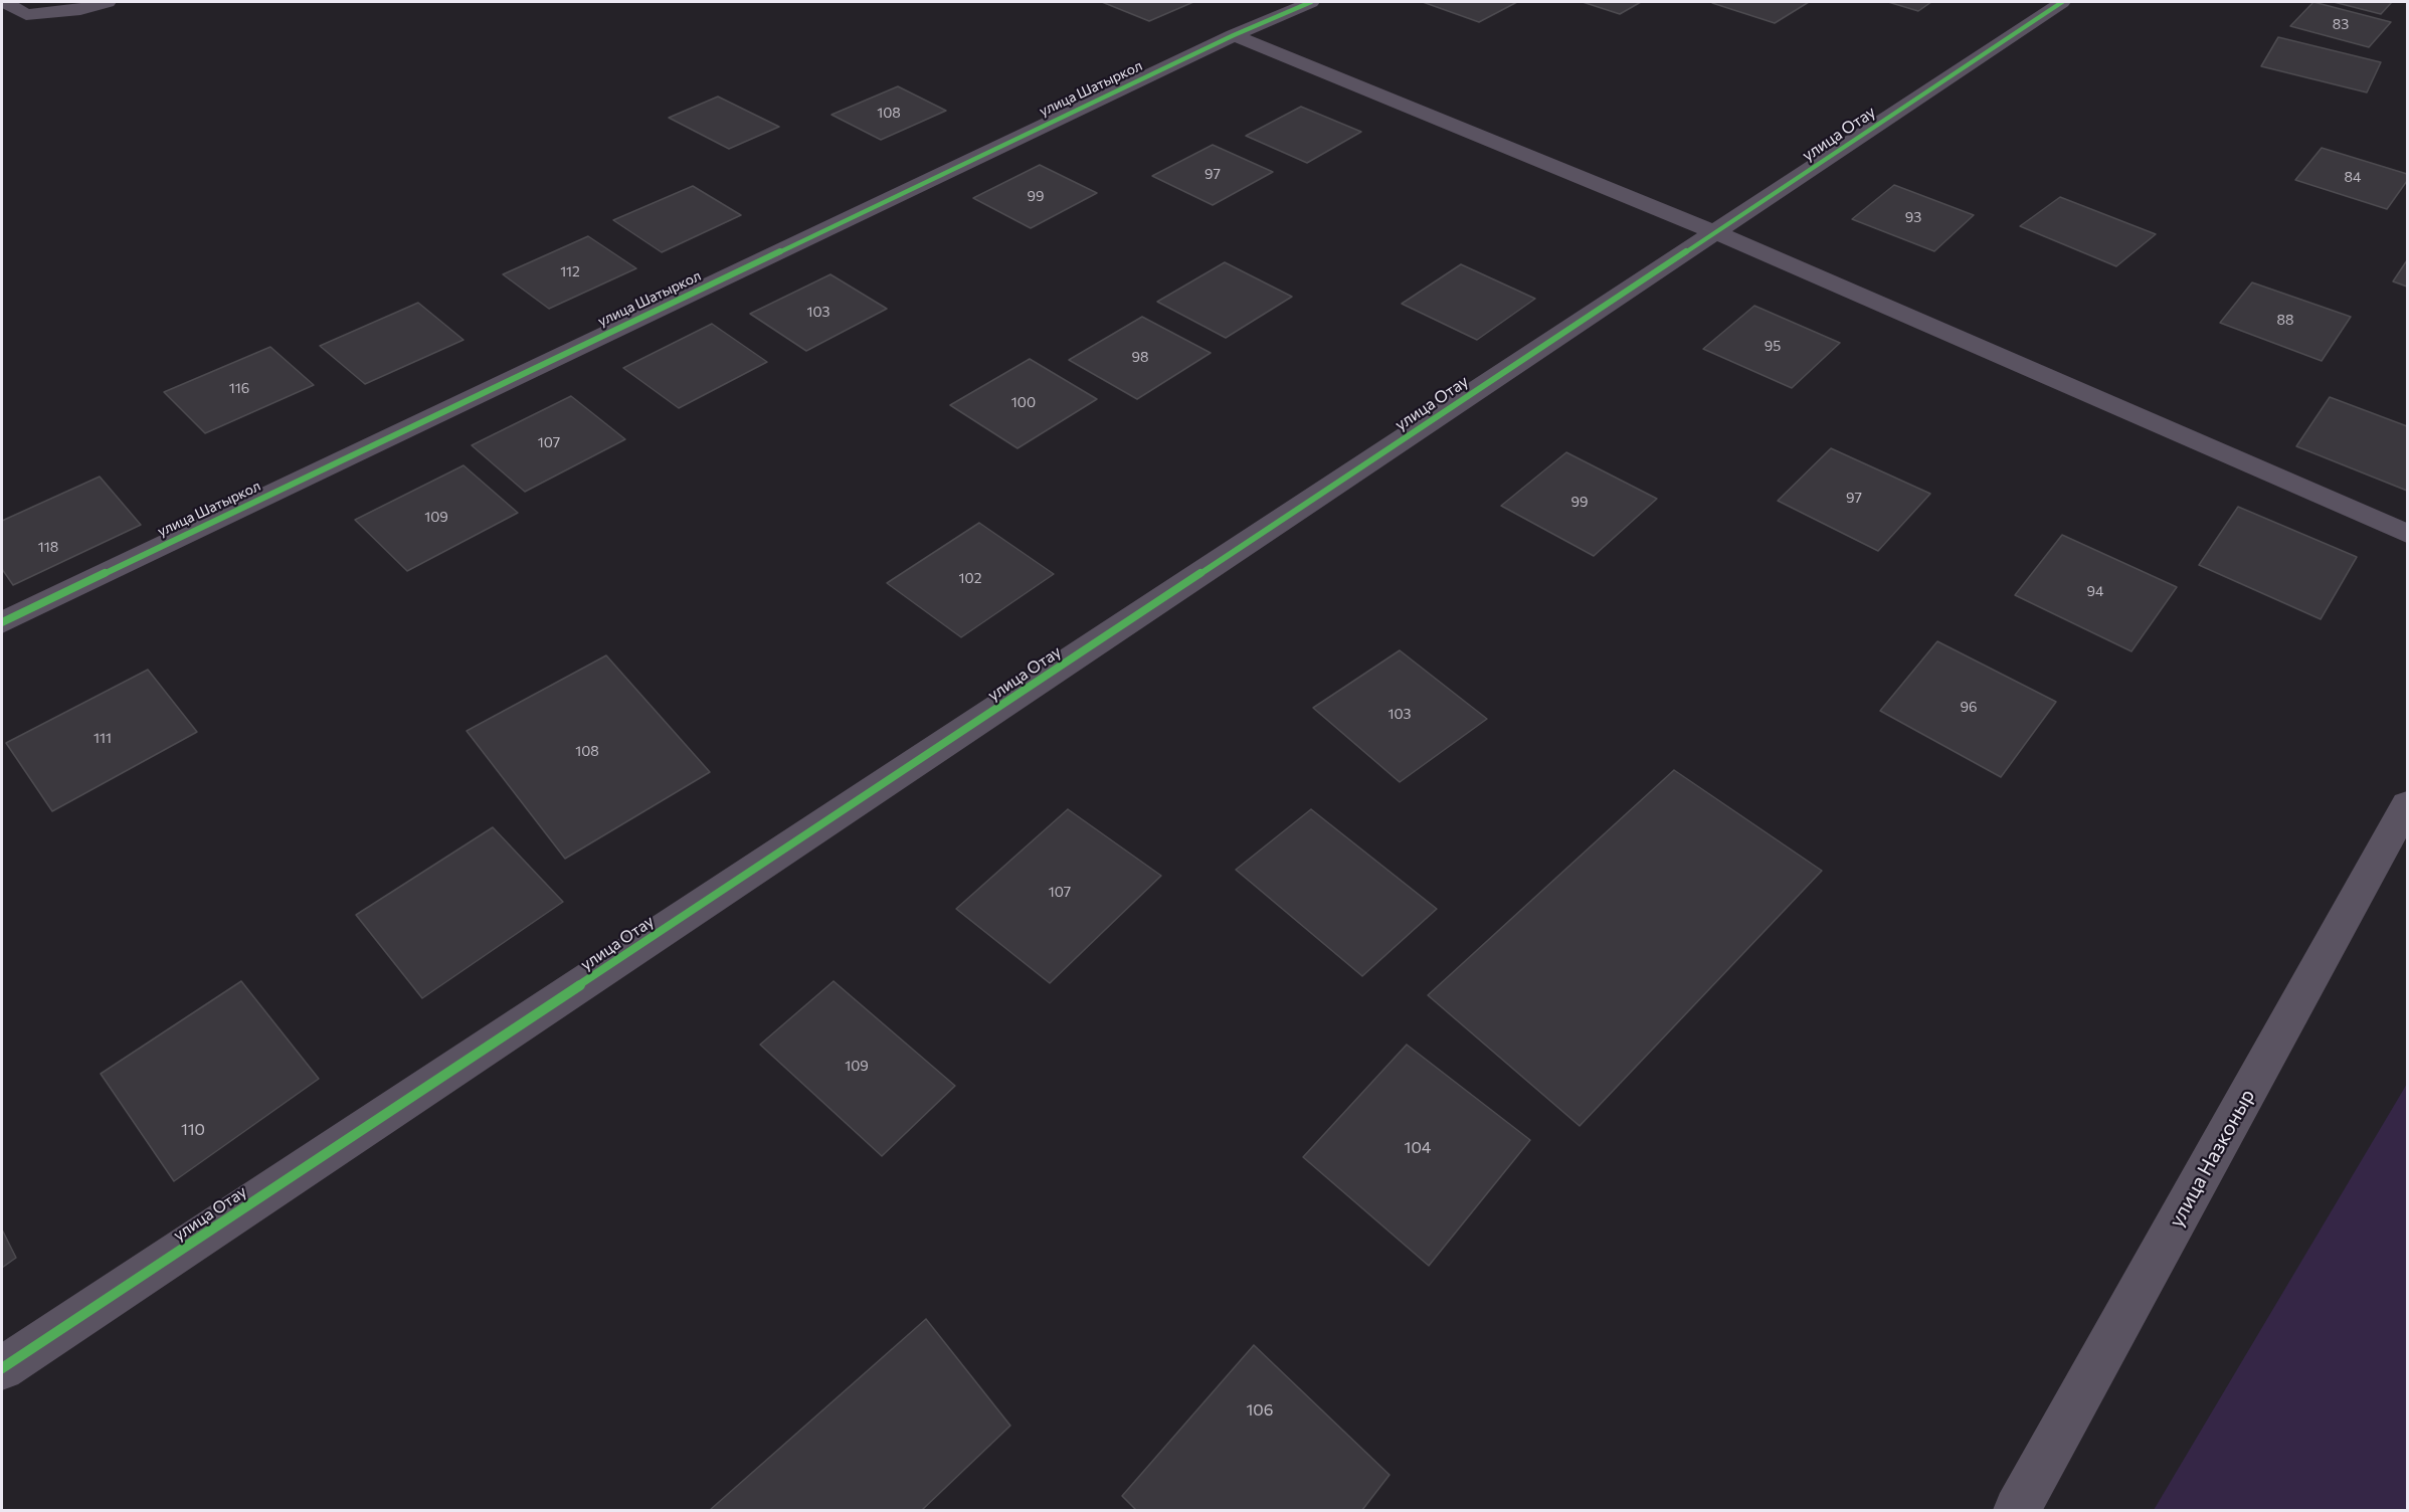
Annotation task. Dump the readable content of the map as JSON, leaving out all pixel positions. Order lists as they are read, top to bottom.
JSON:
{
  "streets": {
    "street": ["улица Шатыркол", "улица Отау", "улица Назконыр"]
  },
  "house_numbers": [
    "83",
    "108",
    "97",
    "84",
    "99",
    "93",
    "112",
    "103",
    "88",
    "95",
    "98",
    "116",
    "100",
    "107",
    "97",
    "99",
    "109",
    "118",
    "102",
    "94",
    "96",
    "103",
    "111",
    "108",
    "107",
    "109",
    "110",
    "104",
    "106"
  ]
}
